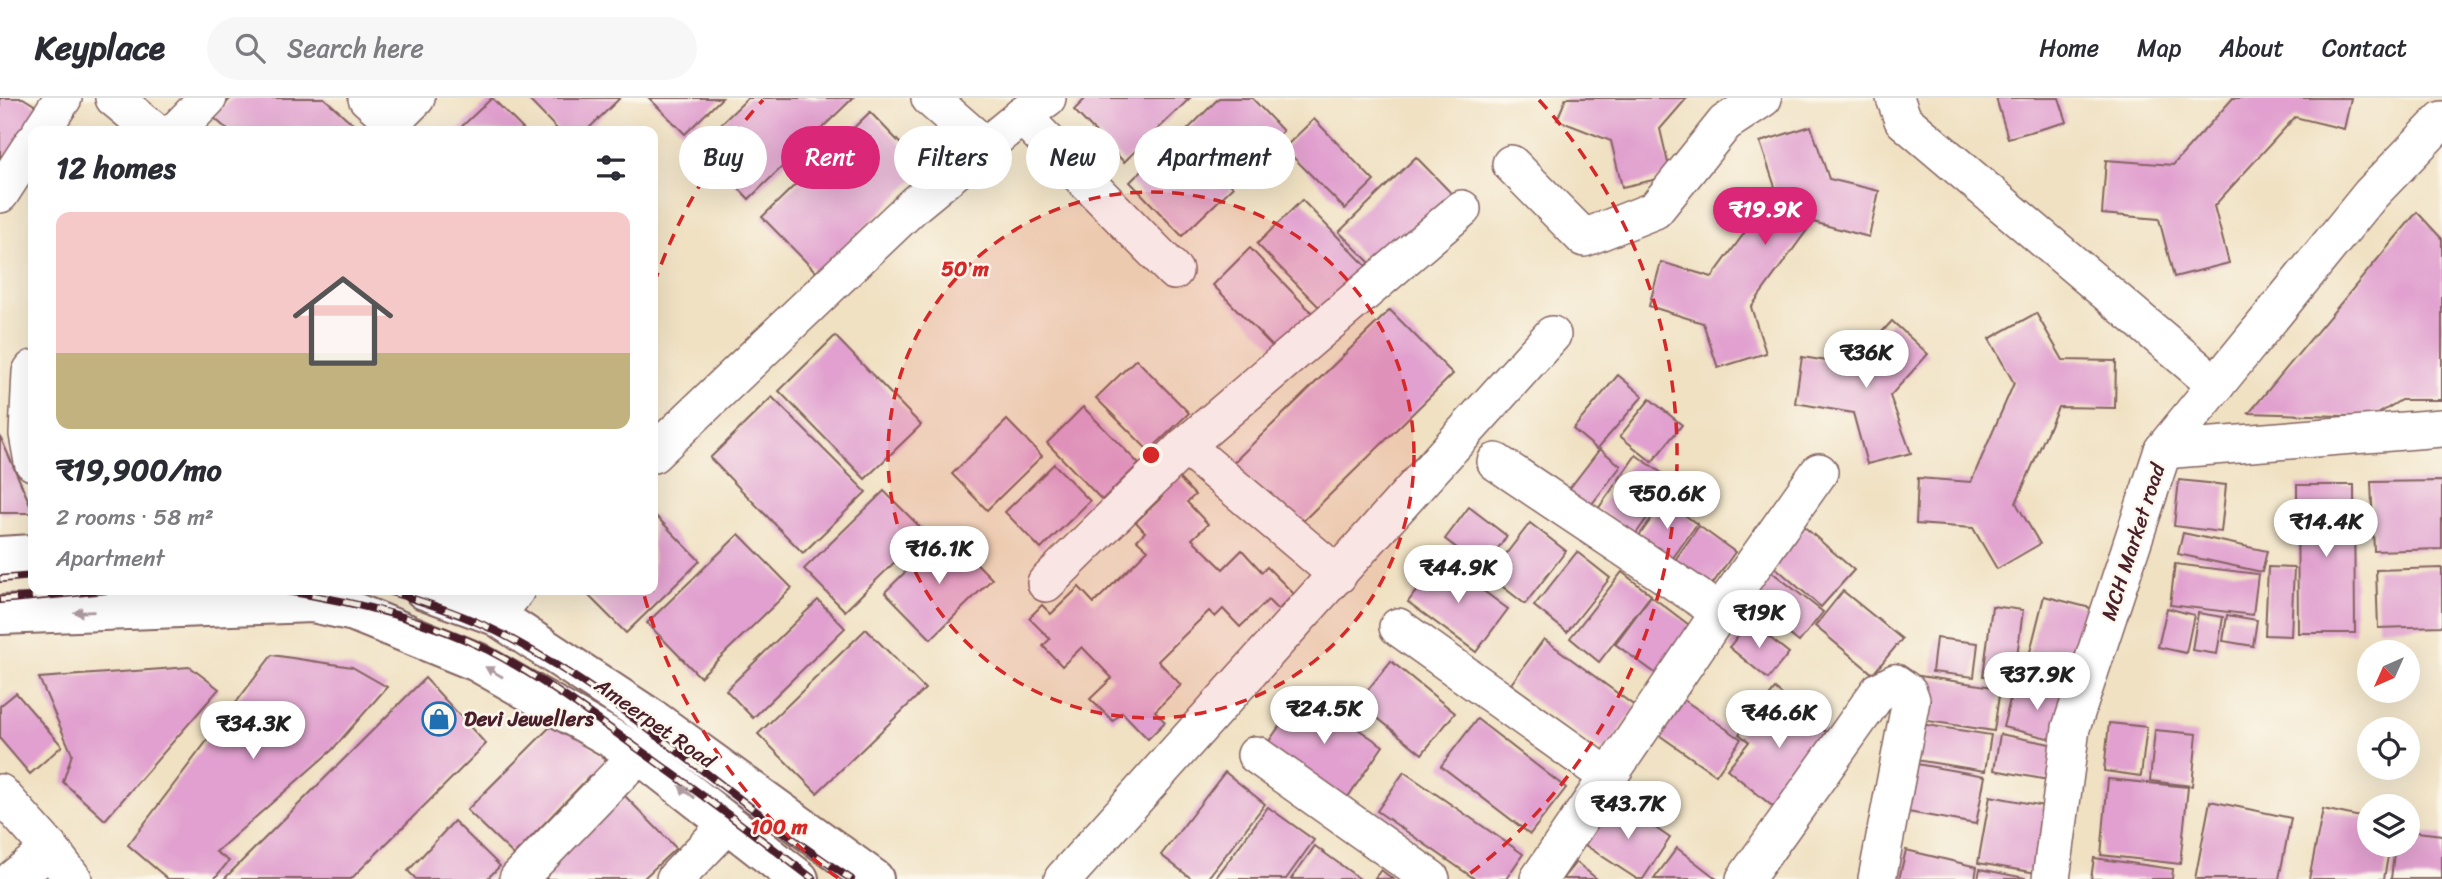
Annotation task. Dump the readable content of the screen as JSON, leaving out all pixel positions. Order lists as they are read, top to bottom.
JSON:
{
  "streets": {
    "main road": ["Ameerpet Road"],
    "street": ["MCH Market road"]
  },
  "places": {
    "shop": ["Devi Jewellers"]
  },
  "north": "bottom left",
  "page": {
    "header": "Keyplace",
    "search": "Search here",
    "nav": [
      "Home",
      "Map",
      "About",
      "Contact"
    ],
    "chip": [
      "Buy",
      "Rent",
      "Filters",
      "New",
      "Apartment"
    ],
    "heading": "12 homes",
    "price": [
      "₹19.9K",
      "₹36K",
      "₹50.6K",
      "₹14.4K",
      "₹16.1K",
      "₹44.9K",
      "₹19K",
      "₹37.9K",
      "₹24.5K",
      "₹46.6K",
      "₹34.3K",
      "₹43.7K"
    ],
    "list": [
      {
        "name": "₹19,900/mo",
        "note": "2 rooms · 58 m² · Apartment"
      }
    ]
  },
  "rings": ["50 m", "100 m"]
}
